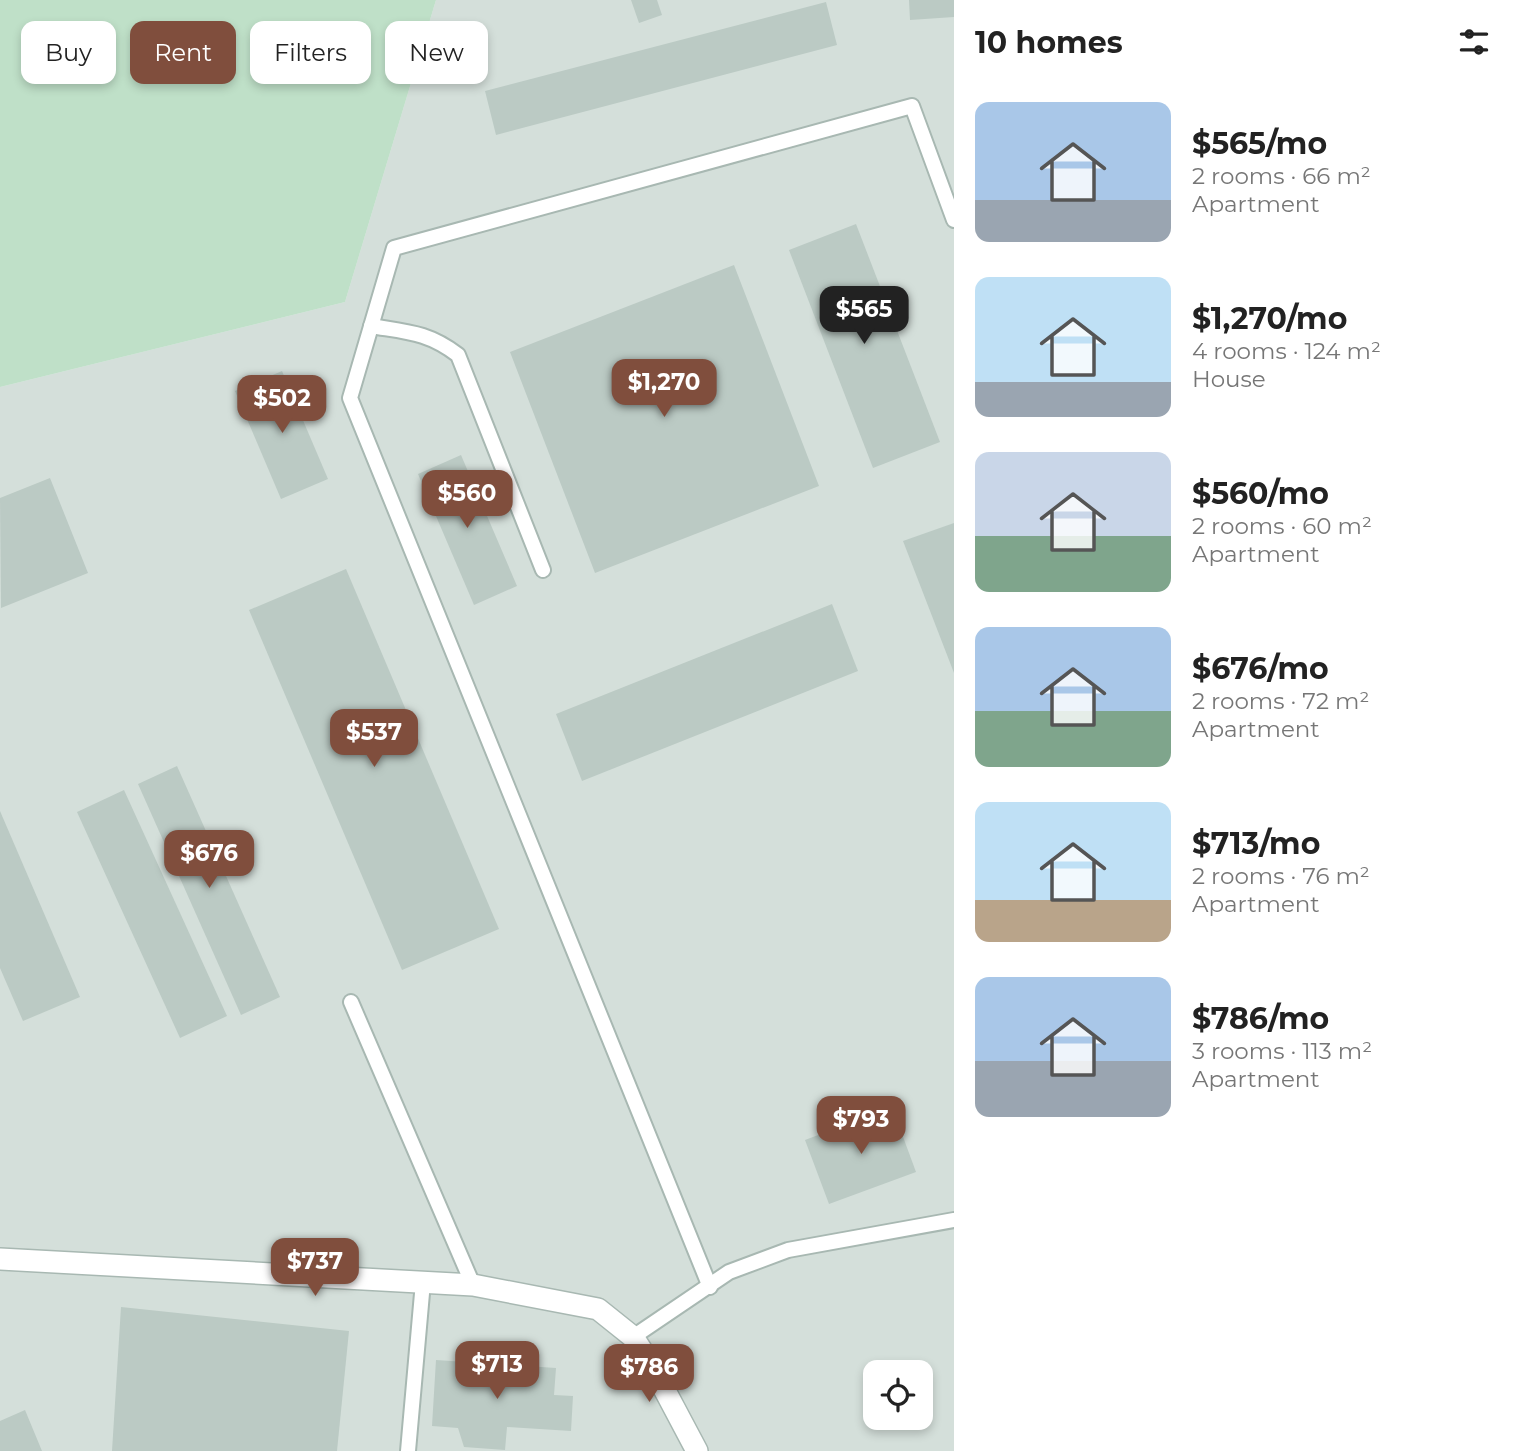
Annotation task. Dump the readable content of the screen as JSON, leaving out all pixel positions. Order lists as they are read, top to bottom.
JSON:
{
  "page": {
    "heading": "10 homes",
    "chip": [
      "Buy",
      "Rent",
      "Filters",
      "New"
    ],
    "list": [
      {
        "name": "$565/mo",
        "note": "2 rooms · 66 m² · Apartment"
      },
      {
        "name": "$1,270/mo",
        "note": "4 rooms · 124 m² · House"
      },
      {
        "name": "$560/mo",
        "note": "2 rooms · 60 m² · Apartment"
      },
      {
        "name": "$676/mo",
        "note": "2 rooms · 72 m² · Apartment"
      },
      {
        "name": "$713/mo",
        "note": "2 rooms · 76 m² · Apartment"
      },
      {
        "name": "$786/mo",
        "note": "3 rooms · 113 m² · Apartment"
      }
    ],
    "price": [
      "$565",
      "$1,270",
      "$502",
      "$560",
      "$537",
      "$676",
      "$793",
      "$737",
      "$713",
      "$786"
    ]
  }
}
